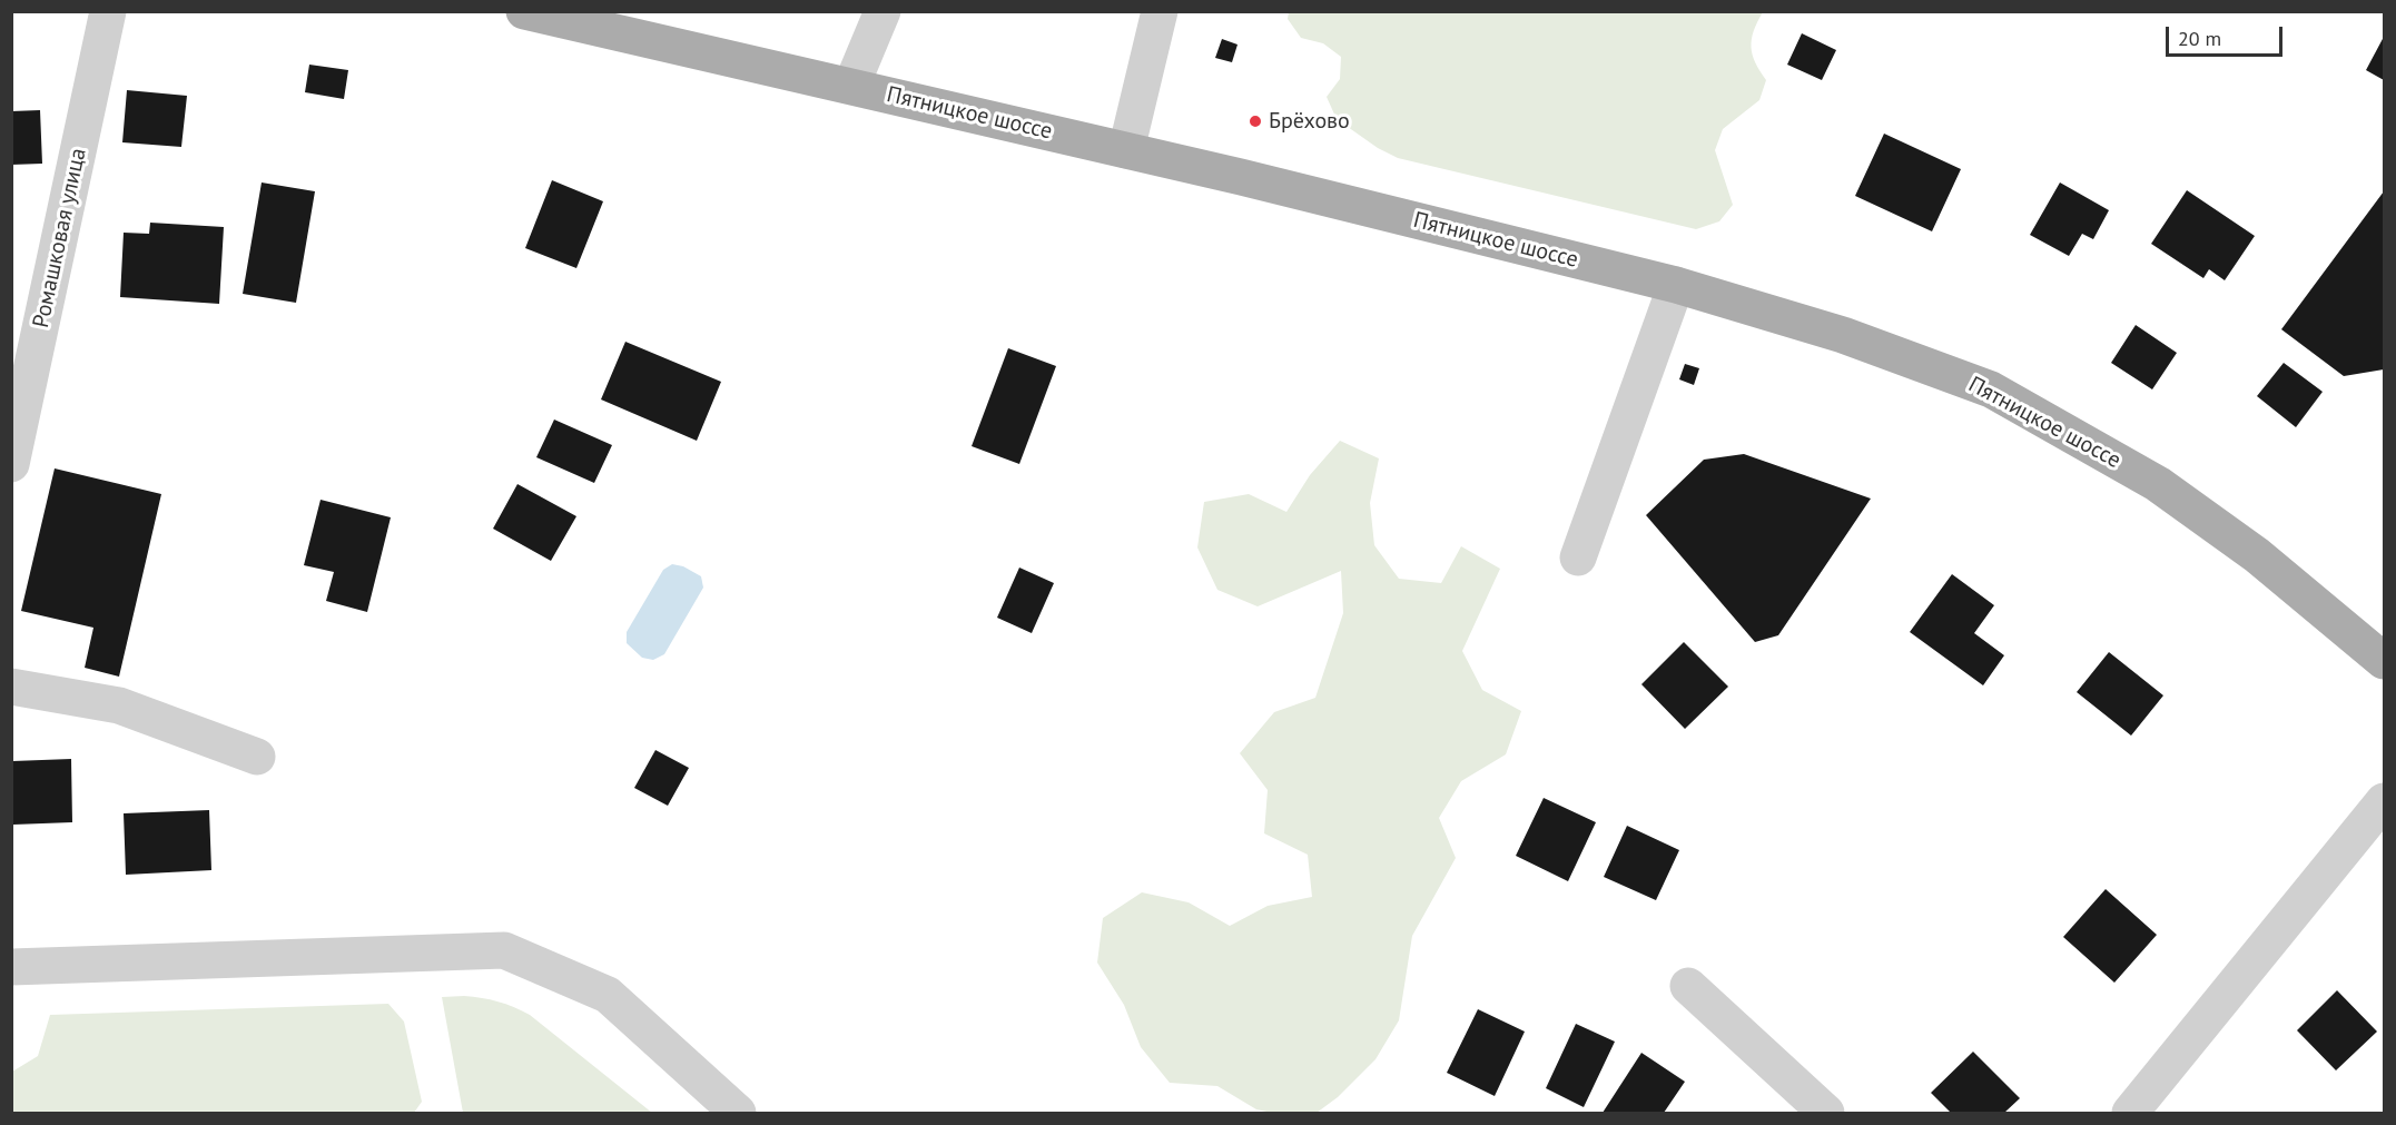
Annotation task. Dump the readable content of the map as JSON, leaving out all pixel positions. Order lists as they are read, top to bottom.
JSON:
{
  "streets": {
    "main road": ["Пятницкое шоссе"],
    "street": ["Ромашковая улица"]
  },
  "places": ["Брёхово"],
  "scale_bar": "20 m"
}
